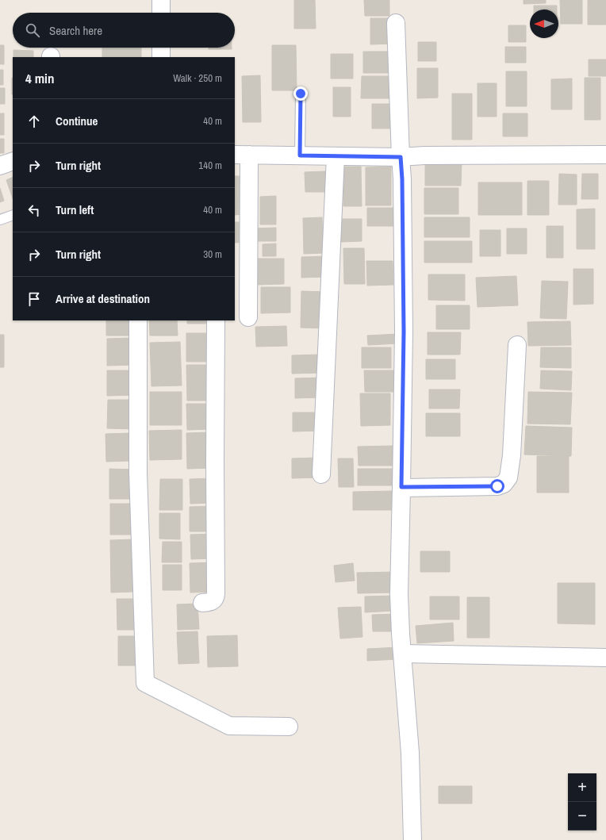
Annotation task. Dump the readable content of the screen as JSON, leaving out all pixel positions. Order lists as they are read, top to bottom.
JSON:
{
  "north": "left",
  "page": {
    "search": "Search here",
    "heading": ["4 min", "Walk · 250 m"],
    "list": [
      ["Continue", "40 m"],
      ["Turn right", "140 m"],
      ["Turn left", "40 m"],
      ["Turn right", "30 m"],
      "Arrive at destination"
    ],
    "map_buttons": ["+", "−"]
  }
}
